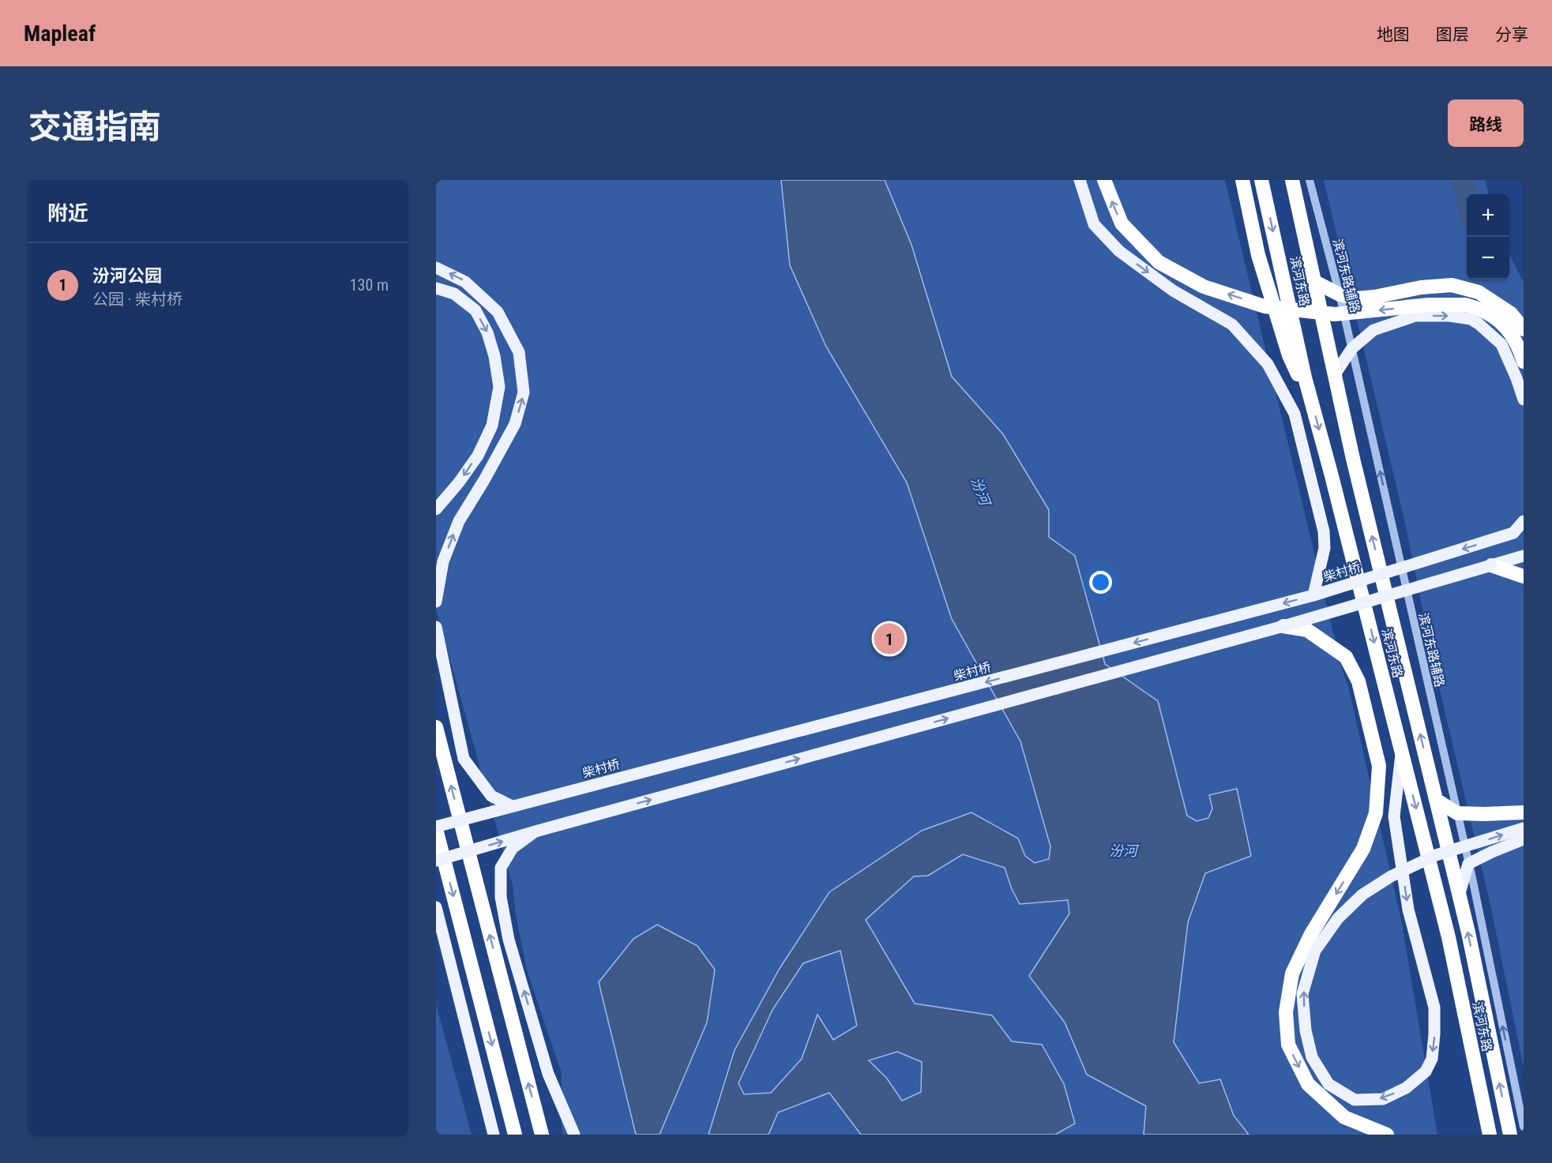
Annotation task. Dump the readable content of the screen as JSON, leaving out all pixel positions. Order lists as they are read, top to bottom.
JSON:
{
  "streets": {
    "highway": ["滨河东路"],
    "main road": ["柴村桥"],
    "street": ["滨河东路辅路"]
  },
  "one_way": ["滨河东路辅路"],
  "water": ["汾河"],
  "page": {
    "header": "Mapleaf",
    "nav": ["地图", "图层", "分享"],
    "title": "交通指南",
    "buttons": "路线",
    "heading": "附近",
    "map_buttons": ["+", "−"],
    "list": [
      {
        "mark": "1",
        "name": "汾河公园",
        "note": "公园 · 柴村桥",
        "value": "130 m"
      }
    ],
    "pins": "1"
  }
}
